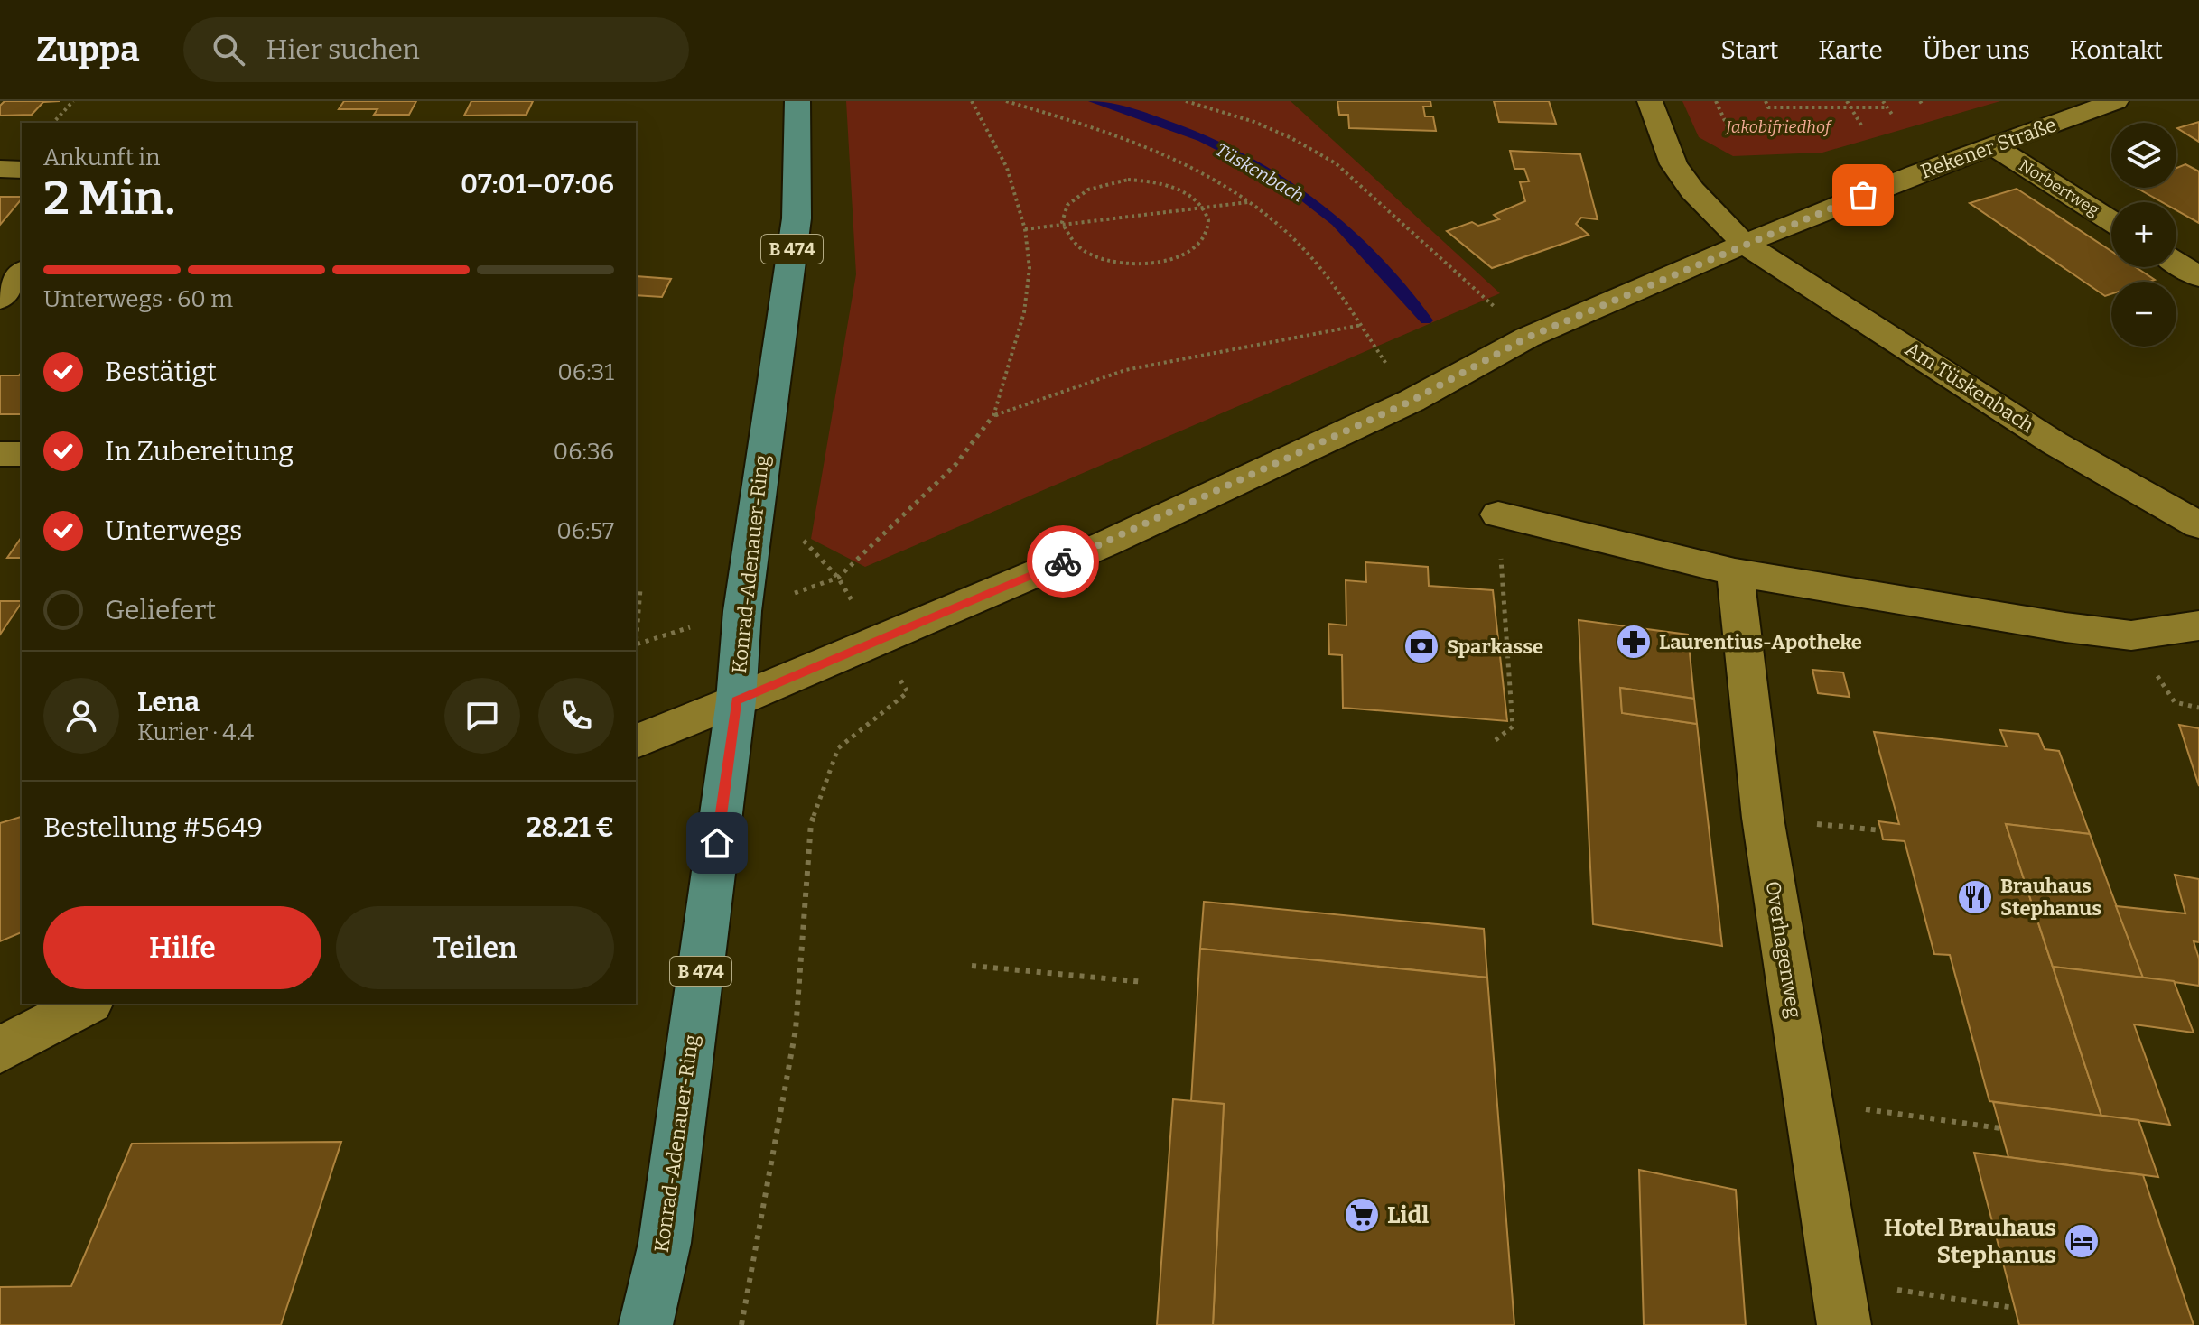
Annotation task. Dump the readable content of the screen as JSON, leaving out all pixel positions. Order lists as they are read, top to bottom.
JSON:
{
  "streets": {
    "main road": ["B 474", "Konrad-Adenauer-Ring"],
    "street": [
      "Rekener Straße",
      "Norbertweg",
      "Am Tüskenbach",
      "Overhagenweg"
    ]
  },
  "crossings": [
    ["Rekener Straße", "Norbertweg"],
    ["Rekener Straße", "Am Tüskenbach"],
    ["Rekener Straße", "Konrad-Adenauer-Ring"]
  ],
  "water": ["Tüskenbach"],
  "parks": ["Jakobifriedhof"],
  "places": {
    "pharmacy": ["Laurentius-Apotheke"],
    "bank": ["Sparkasse"],
    "restaurant": ["Brauhaus Stephanus"],
    "supermarket": ["Lidl"],
    "hotel": ["Hotel Brauhaus Stephanus"]
  },
  "page": {
    "header": "Zuppa",
    "search": "Hier suchen",
    "nav": [
      "Start",
      "Karte",
      "Über uns",
      "Kontakt"
    ],
    "map_buttons": ["+", "−"],
    "heading": ["2 Min.", "Ankunft in", "07:01–07:06"],
    "panel": [
      "Lena",
      "Kurier · 4.4",
      "Bestellung #5649",
      "28.21 €"
    ],
    "bar": "Unterwegs · 60 m",
    "list": [
      ["Bestätigt", "06:31"],
      ["In Zubereitung", "06:36"],
      ["Unterwegs", "06:57"],
      "Geliefert"
    ],
    "buttons": ["Hilfe", "Teilen"]
  }
}
